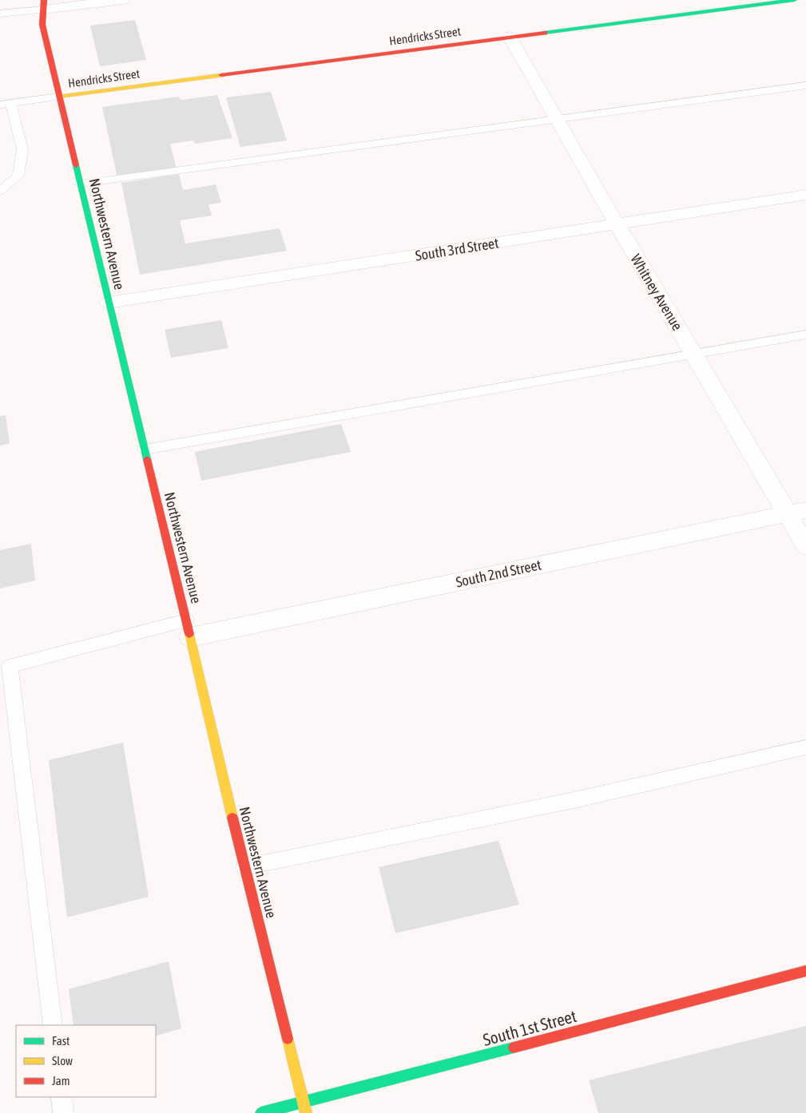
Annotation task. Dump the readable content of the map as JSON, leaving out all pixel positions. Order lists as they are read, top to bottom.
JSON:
{
  "streets": {
    "street": [
      "Hendricks Street",
      "Northwestern Avenue",
      "South 3rd Street",
      "Whitney Avenue",
      "South 2nd Street",
      "South 1st Street"
    ]
  },
  "crossings": [
    ["Hendricks Street", "Northwestern Avenue"],
    ["Hendricks Street", "Whitney Avenue"],
    ["Northwestern Avenue", "South 3rd Street"],
    ["Northwestern Avenue", "South 2nd Street"],
    ["Northwestern Avenue", "South 1st Street"],
    ["South 3rd Street", "Whitney Avenue"],
    ["Whitney Avenue", "South 2nd Street"]
  ],
  "legend": ["Fast", "Slow", "Jam"]
}
